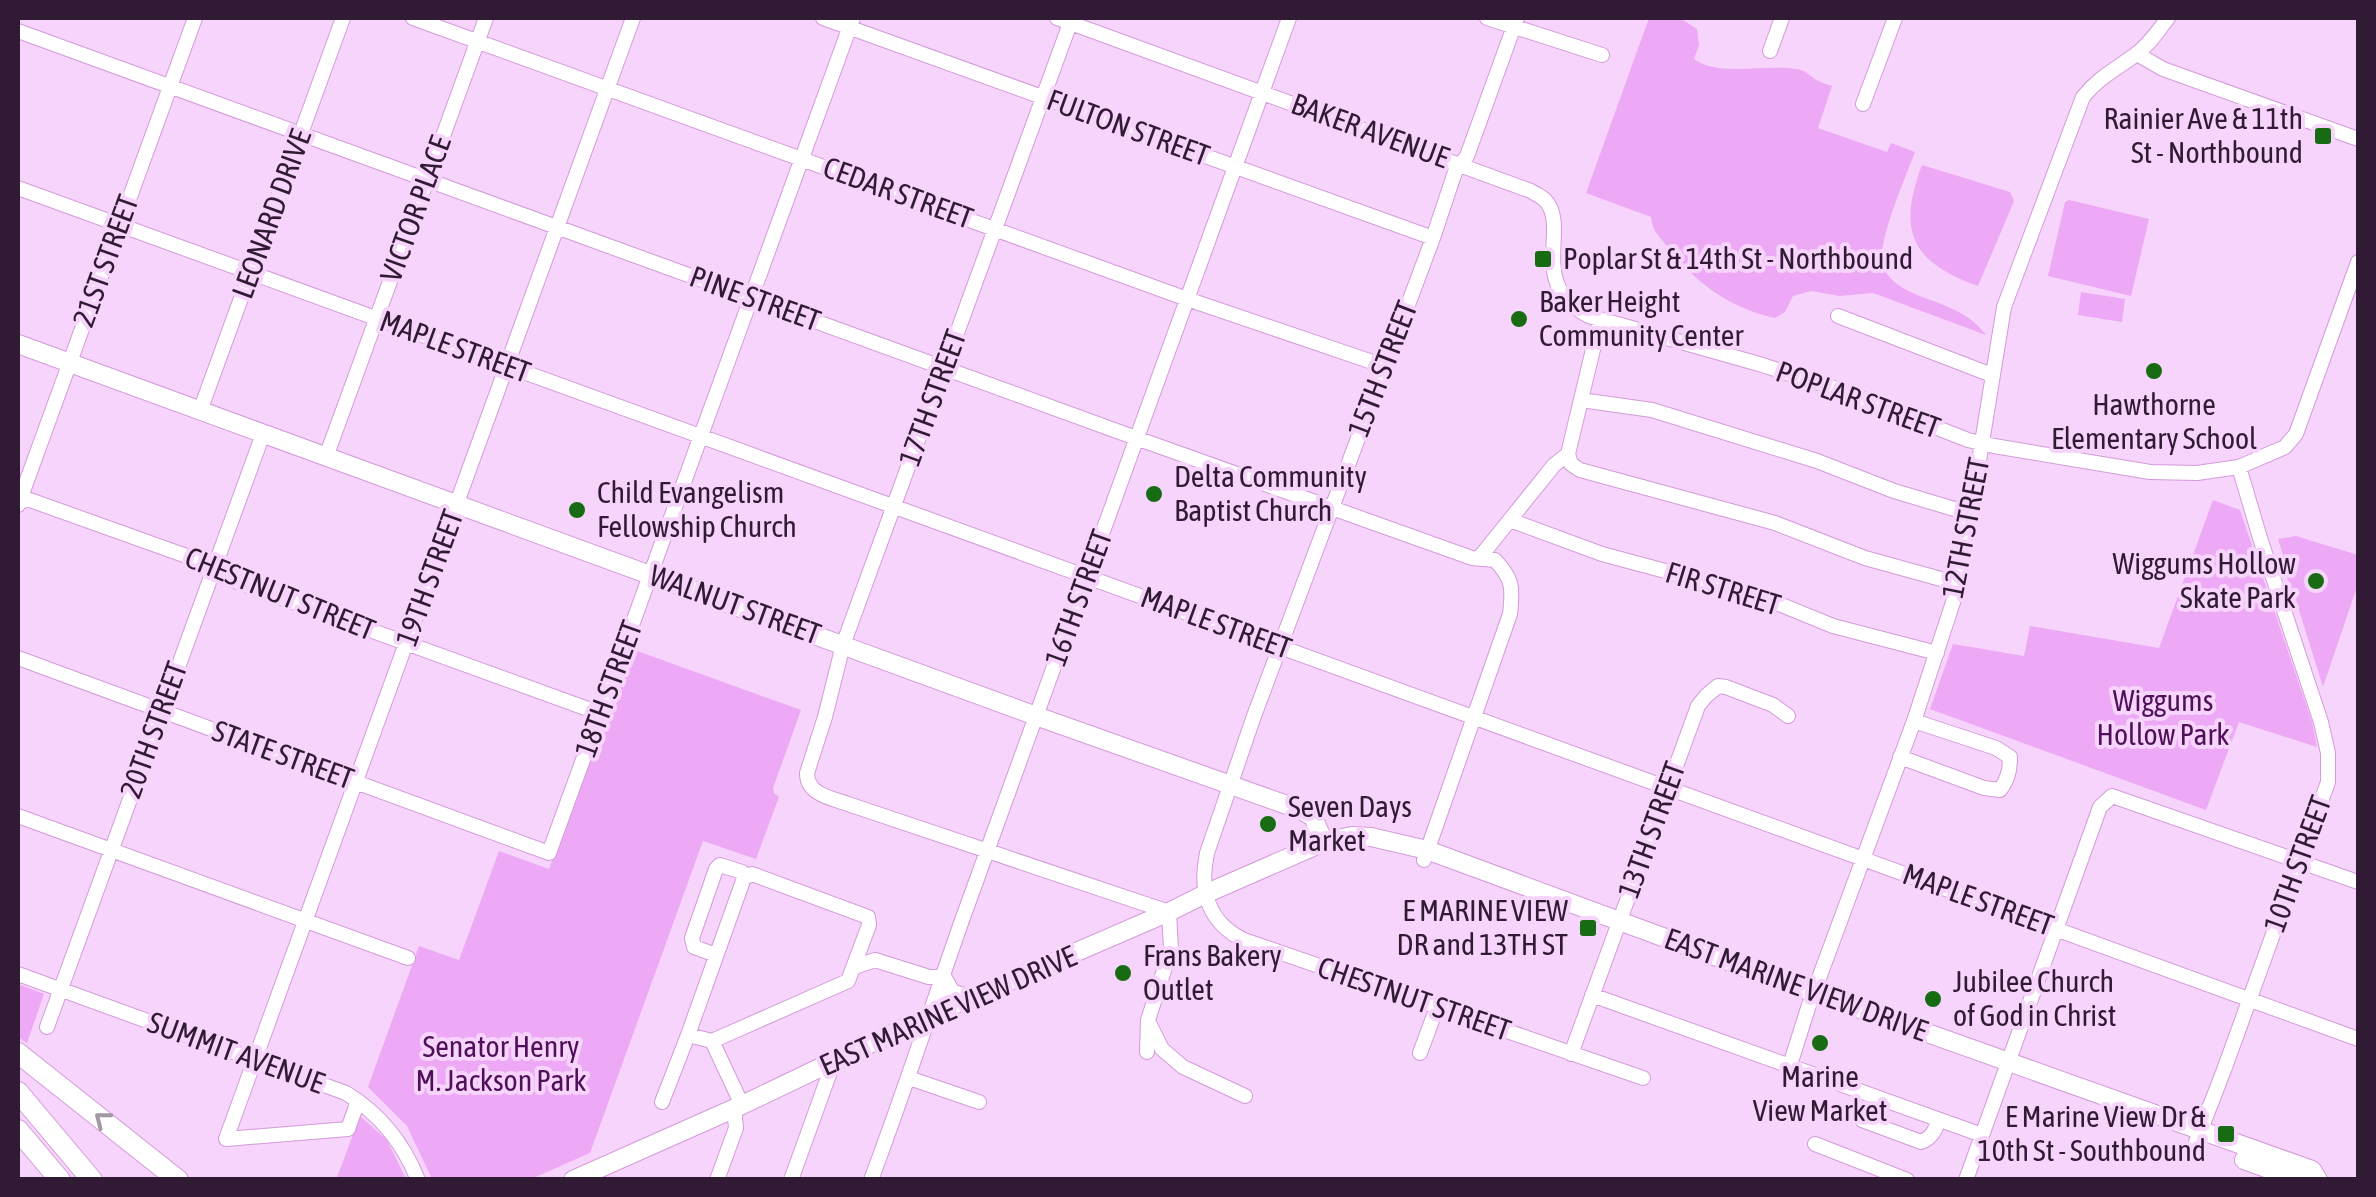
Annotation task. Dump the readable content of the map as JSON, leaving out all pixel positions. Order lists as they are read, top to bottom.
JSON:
{
  "streets": {
    "main road": ["WALNUT STREET", "EAST MARINE VIEW DRIVE"],
    "street": [
      "FULTON STREET",
      "BAKER AVENUE",
      "CEDAR STREET",
      "VICTOR PLACE",
      "LEONARD DRIVE",
      "21ST STREET",
      "PINE STREET",
      "MAPLE STREET",
      "15TH STREET",
      "17TH STREET",
      "POPLAR STREET",
      "12TH STREET",
      "19TH STREET",
      "FIR STREET",
      "CHESTNUT STREET",
      "16TH STREET",
      "18TH STREET",
      "20TH STREET",
      "STATE STREET",
      "13TH STREET",
      "10TH STREET",
      "SUMMIT AVENUE"
    ]
  },
  "crossings": [
    ["FULTON STREET", "15TH STREET"],
    ["FULTON STREET", "17TH STREET"],
    ["FULTON STREET", "16TH STREET"],
    ["FULTON STREET", "18TH STREET"],
    ["BAKER AVENUE", "15TH STREET"],
    ["BAKER AVENUE", "17TH STREET"],
    ["BAKER AVENUE", "POPLAR STREET"],
    ["BAKER AVENUE", "16TH STREET"],
    ["CEDAR STREET", "VICTOR PLACE"],
    ["CEDAR STREET", "15TH STREET"],
    ["CEDAR STREET", "17TH STREET"],
    ["CEDAR STREET", "19TH STREET"],
    ["CEDAR STREET", "16TH STREET"],
    ["CEDAR STREET", "18TH STREET"],
    ["VICTOR PLACE", "PINE STREET"],
    ["VICTOR PLACE", "MAPLE STREET"],
    ["VICTOR PLACE", "WALNUT STREET"],
    ["LEONARD DRIVE", "PINE STREET"],
    ["LEONARD DRIVE", "MAPLE STREET"],
    ["LEONARD DRIVE", "WALNUT STREET"],
    ["21ST STREET", "PINE STREET"],
    ["21ST STREET", "MAPLE STREET"],
    ["21ST STREET", "CHESTNUT STREET"],
    ["21ST STREET", "WALNUT STREET"],
    ["PINE STREET", "15TH STREET"],
    ["PINE STREET", "17TH STREET"],
    ["PINE STREET", "19TH STREET"],
    ["PINE STREET", "16TH STREET"],
    ["PINE STREET", "18TH STREET"],
    ["MAPLE STREET", "15TH STREET"],
    ["MAPLE STREET", "17TH STREET"],
    ["MAPLE STREET", "12TH STREET"],
    ["MAPLE STREET", "19TH STREET"],
    ["MAPLE STREET", "16TH STREET"],
    ["MAPLE STREET", "18TH STREET"],
    ["MAPLE STREET", "13TH STREET"],
    ["MAPLE STREET", "10TH STREET"],
    ["15TH STREET", "CHESTNUT STREET"],
    ["15TH STREET", "WALNUT STREET"],
    ["15TH STREET", "EAST MARINE VIEW DRIVE"],
    ["17TH STREET", "16TH STREET"],
    ["17TH STREET", "WALNUT STREET"],
    ["POPLAR STREET", "12TH STREET"],
    ["POPLAR STREET", "10TH STREET"],
    ["12TH STREET", "FIR STREET"],
    ["12TH STREET", "EAST MARINE VIEW DRIVE"],
    ["19TH STREET", "CHESTNUT STREET"],
    ["19TH STREET", "WALNUT STREET"],
    ["19TH STREET", "STATE STREET"],
    ["19TH STREET", "SUMMIT AVENUE"],
    ["CHESTNUT STREET", "18TH STREET"],
    ["CHESTNUT STREET", "20TH STREET"],
    ["CHESTNUT STREET", "13TH STREET"],
    ["CHESTNUT STREET", "EAST MARINE VIEW DRIVE"],
    ["16TH STREET", "WALNUT STREET"],
    ["16TH STREET", "EAST MARINE VIEW DRIVE"],
    ["WALNUT STREET", "18TH STREET"],
    ["WALNUT STREET", "20TH STREET"],
    ["WALNUT STREET", "EAST MARINE VIEW DRIVE"],
    ["18TH STREET", "STATE STREET"],
    ["20TH STREET", "STATE STREET"],
    ["20TH STREET", "SUMMIT AVENUE"],
    ["13TH STREET", "EAST MARINE VIEW DRIVE"],
    ["10TH STREET", "EAST MARINE VIEW DRIVE"]
  ],
  "parks": ["Wiggums Hollow Park", "Senator Henry M. Jackson Park"],
  "places": {
    "transit": [
      "Rainier Ave & 11th St - Northbound",
      "Poplar St & 14th St - Northbound",
      "E MARINE VIEW DR and 13TH ST",
      "E Marine View Dr & 10th St - Southbound"
    ],
    "other": [
      "Baker Height Community Center",
      "Hawthorne Elementary School",
      "Delta Community Baptist Church",
      "Child Evangelism Fellowship Church",
      "Wiggums Hollow Skate Park",
      "Seven Days Market",
      "Frans Bakery Outlet",
      "Jubilee Church of God in Christ",
      "Marine View Market"
    ]
  }
}
